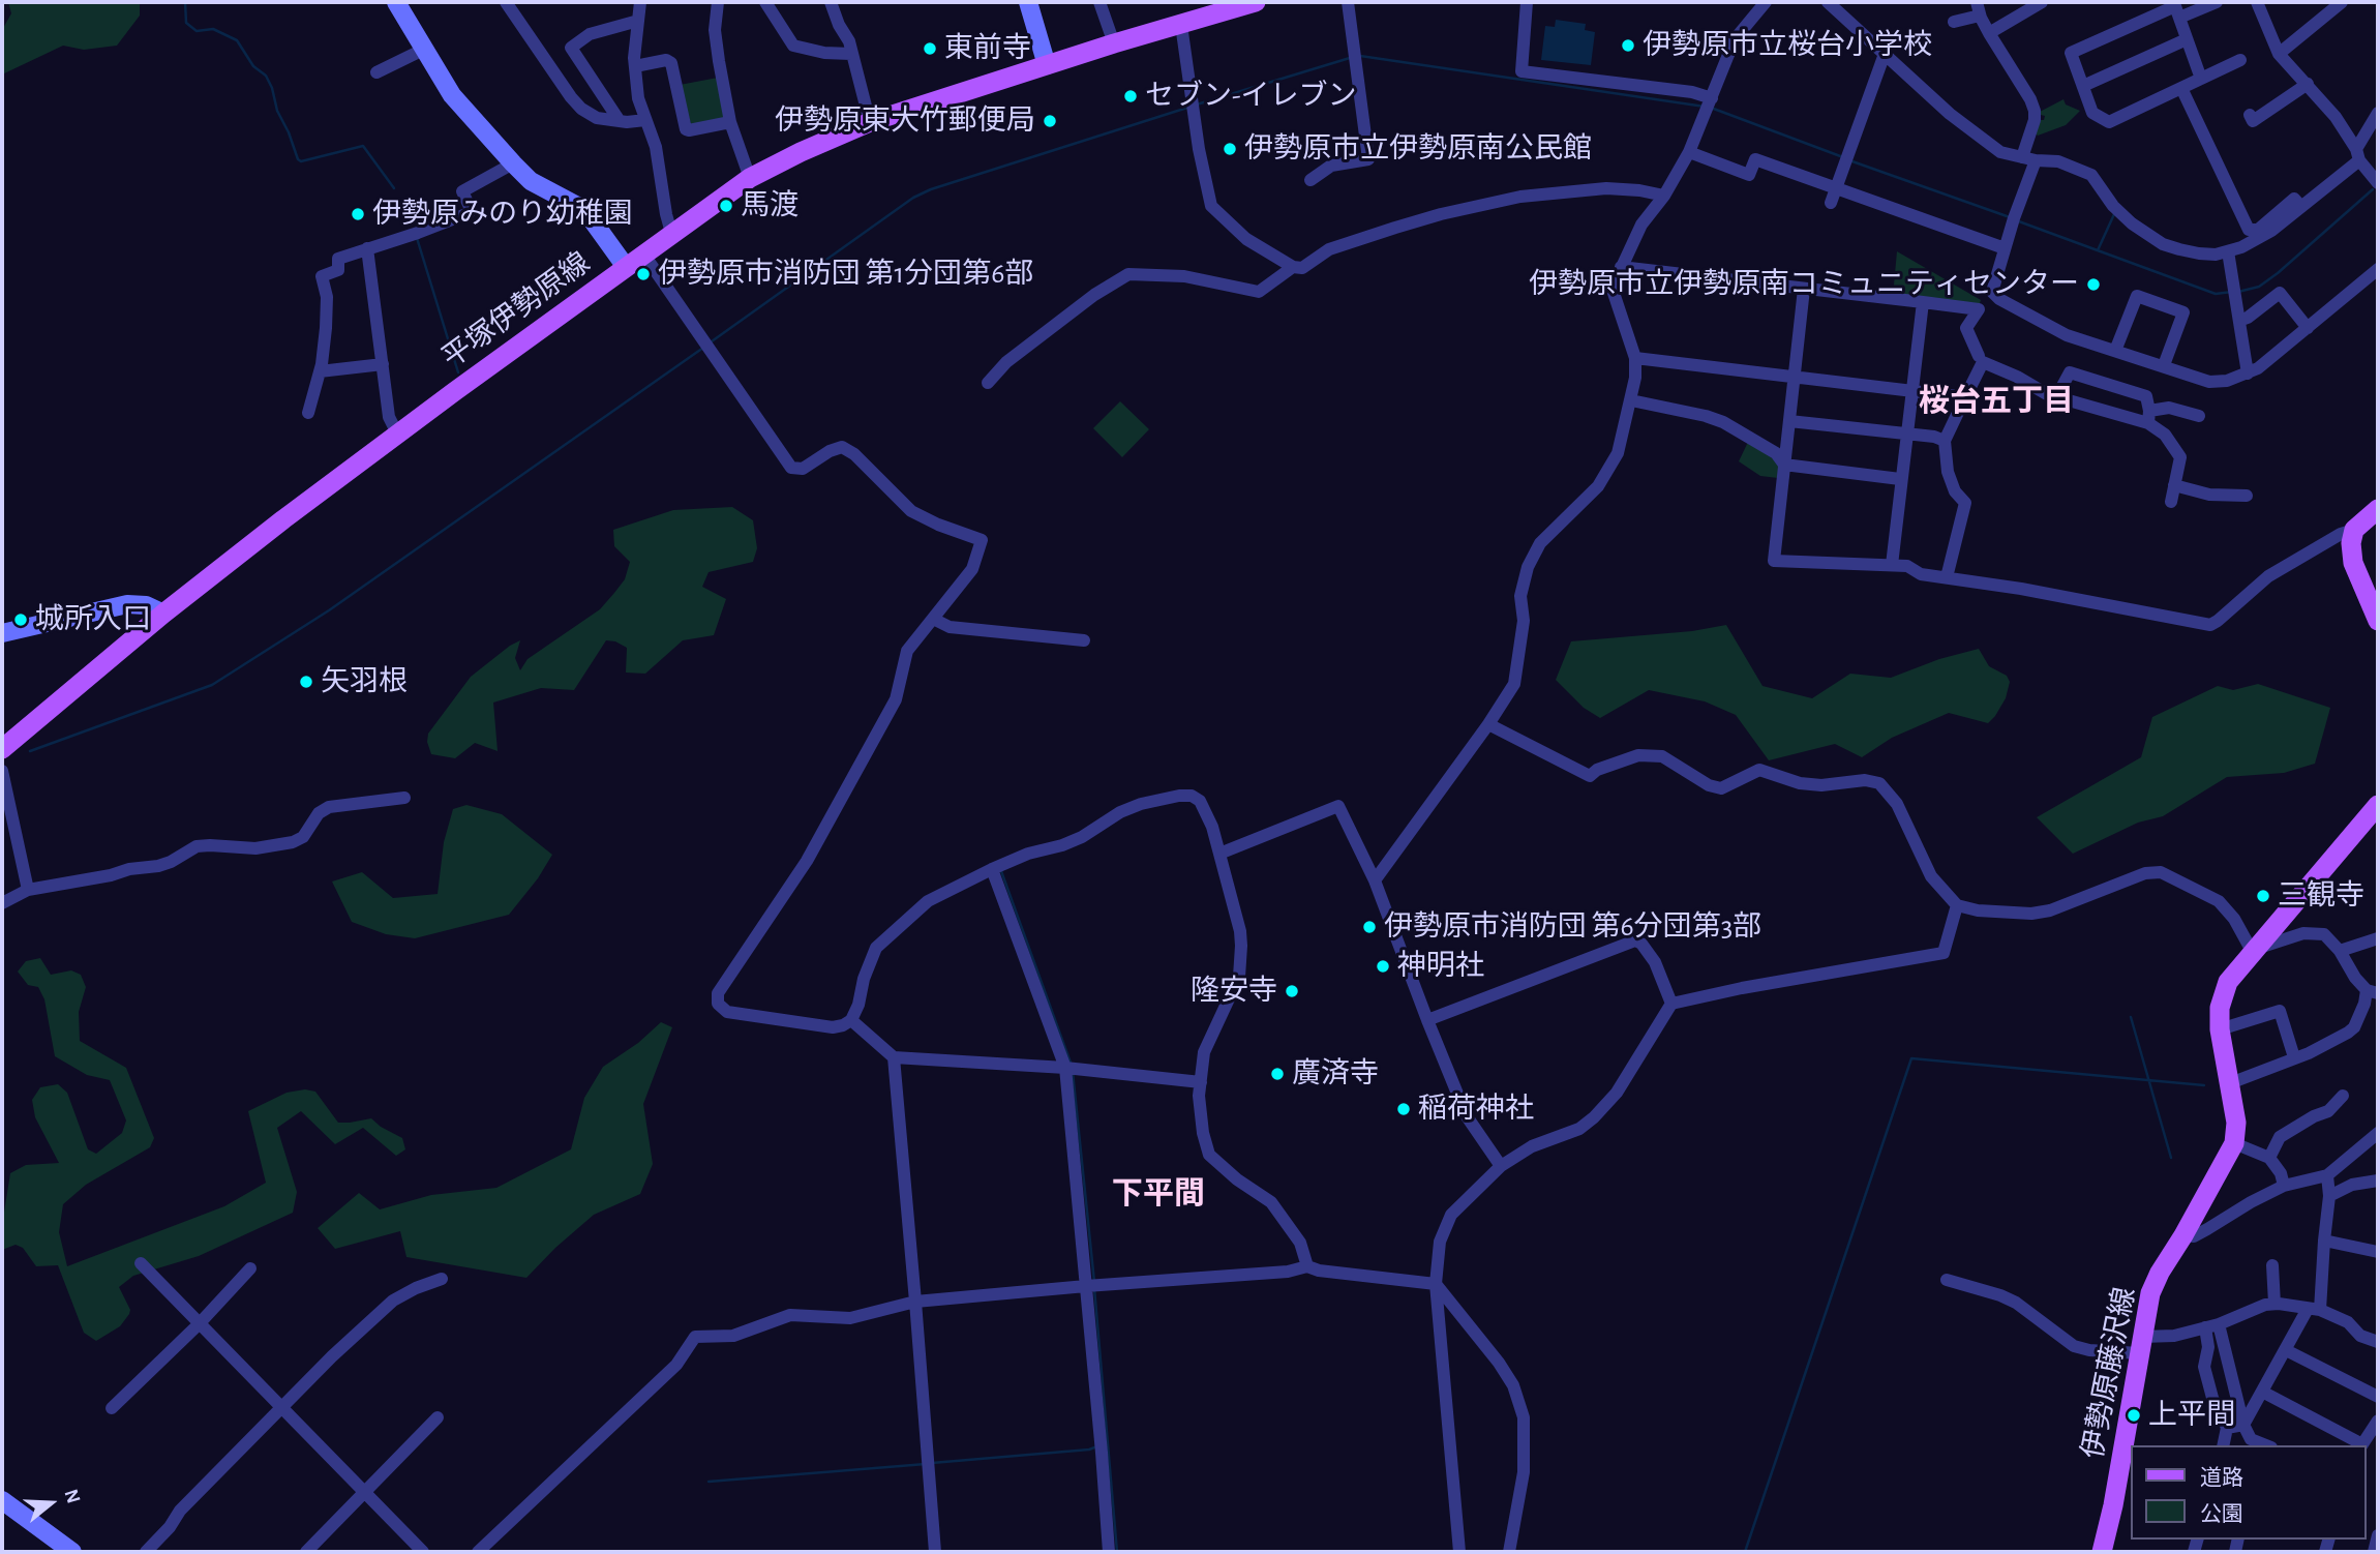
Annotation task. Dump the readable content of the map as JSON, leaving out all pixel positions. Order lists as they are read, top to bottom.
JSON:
{
  "streets": {
    "main road": ["平塚伊勢原線", "伊勢原藤沢線"]
  },
  "districts": ["桜台五丁目", "下平間"],
  "places": [
    "伊勢原市立桜台小学校",
    "東前寺",
    "セブン-イレブン",
    "伊勢原東大竹郵便局",
    "伊勢原市立伊勢原南公民館",
    "馬渡",
    "伊勢原みのり幼稚園",
    "伊勢原市消防団 第1分団第6部",
    "伊勢原市立伊勢原南コミュニティセンター",
    "城所入口",
    "矢羽根",
    "三観寺",
    "伊勢原市消防団 第6分団第3部",
    "神明社",
    "隆安寺",
    "廣済寺",
    "稲荷神社",
    "上平間"
  ],
  "legend": ["道路", "公園"],
  "north": "right"
}
